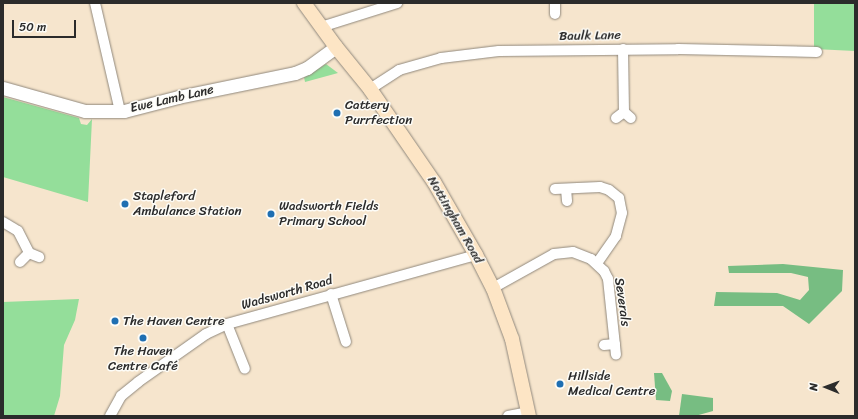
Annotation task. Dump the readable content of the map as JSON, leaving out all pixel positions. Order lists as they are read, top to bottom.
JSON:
{
  "streets": {
    "main road": ["Nottingham Road"],
    "street": [
      "Baulk Lane",
      "Ewe Lamb Lane",
      "Wadsworth Road",
      "Severals"
    ]
  },
  "crossings": [
    ["Baulk Lane", "Nottingham Road"],
    ["Ewe Lamb Lane", "Nottingham Road"],
    ["Nottingham Road", "Wadsworth Road"]
  ],
  "places": [
    "Cattery Purrfection",
    "Stapleford Ambulance Station",
    "Wadsworth Fields Primary School",
    "The Haven Centre",
    "The Haven Centre Café",
    "Hillside Medical Centre"
  ],
  "scale_bar": "50 m",
  "north": "left"
}
